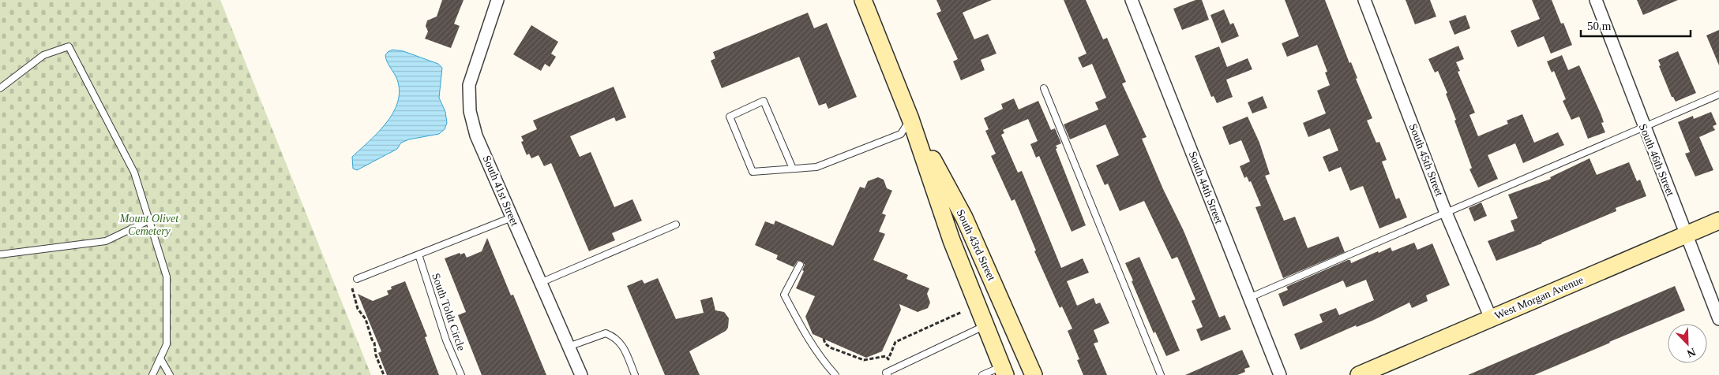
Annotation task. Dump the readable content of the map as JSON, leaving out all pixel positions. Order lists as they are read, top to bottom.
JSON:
{
  "streets": {
    "main road": ["South 43rd Street", "West Morgan Avenue"],
    "street": [
      "South 45th Street",
      "South 46th Street",
      "South 44th Street",
      "South 41st Street"
    ],
    "lane": ["South Toldt Circle"]
  },
  "crossings": [
    ["South 45th Street", "West Morgan Avenue"],
    ["South 46th Street", "West Morgan Avenue"]
  ],
  "parks": ["Mount Olivet Cemetery"],
  "scale_bar": "50 m",
  "north": "bottom right"
}
